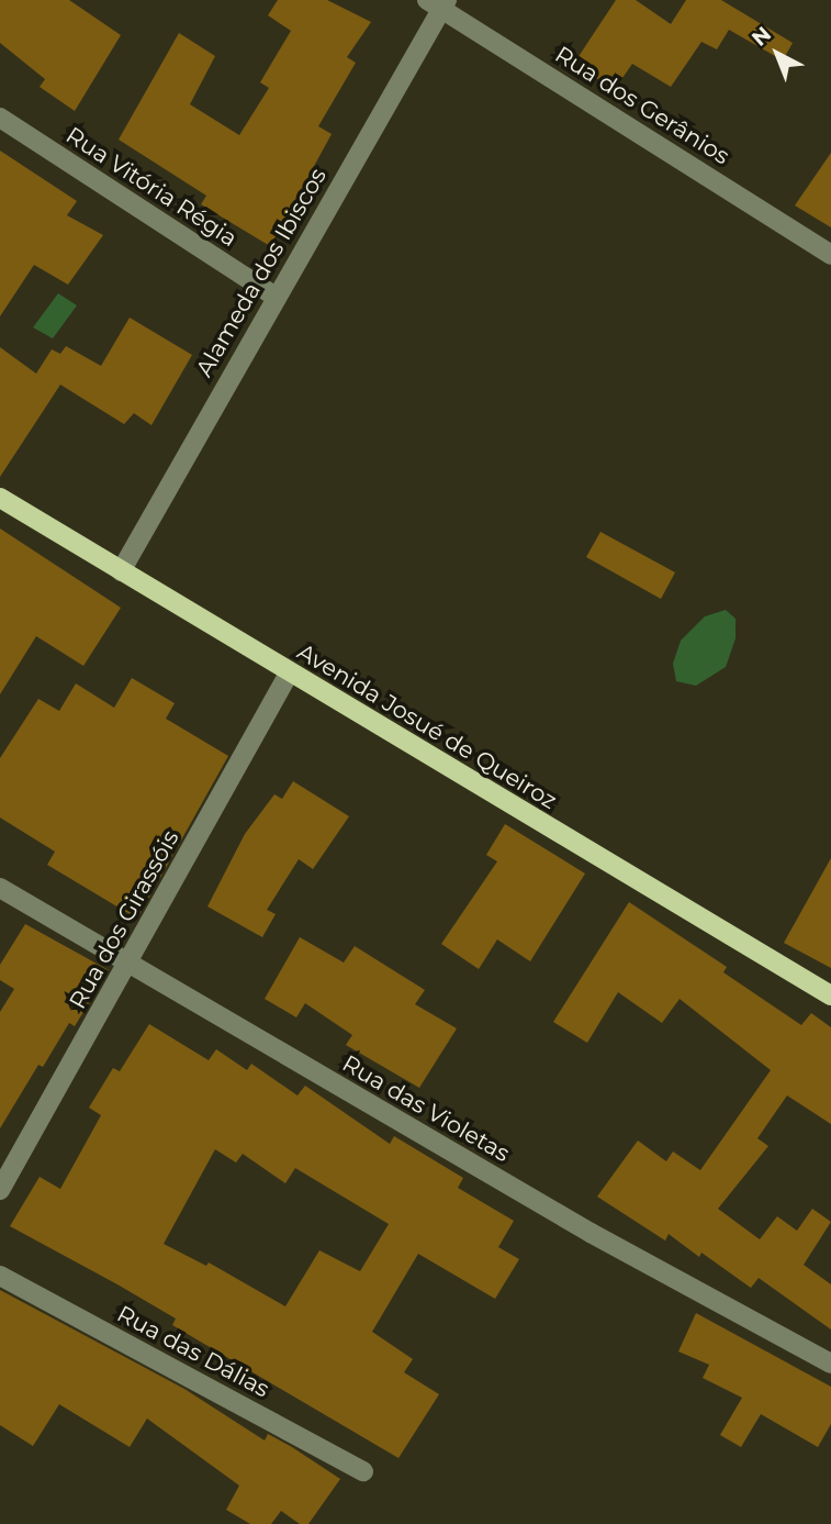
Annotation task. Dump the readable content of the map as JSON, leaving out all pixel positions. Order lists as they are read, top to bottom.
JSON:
{
  "streets": {
    "main road": ["Avenida Josué de Queiroz"],
    "street": [
      "Rua dos Gerânios",
      "Rua Vitória Régia",
      "Alameda dos Ibiscos",
      "Rua dos Girassóis",
      "Rua das Violetas",
      "Rua das Dálias"
    ]
  },
  "crossings": [
    ["Rua dos Gerânios", "Alameda dos Ibiscos"],
    ["Rua Vitória Régia", "Alameda dos Ibiscos"],
    ["Alameda dos Ibiscos", "Avenida Josué de Queiroz"],
    ["Avenida Josué de Queiroz", "Rua dos Girassóis"],
    ["Rua dos Girassóis", "Rua das Violetas"]
  ],
  "north": "top left"
}
